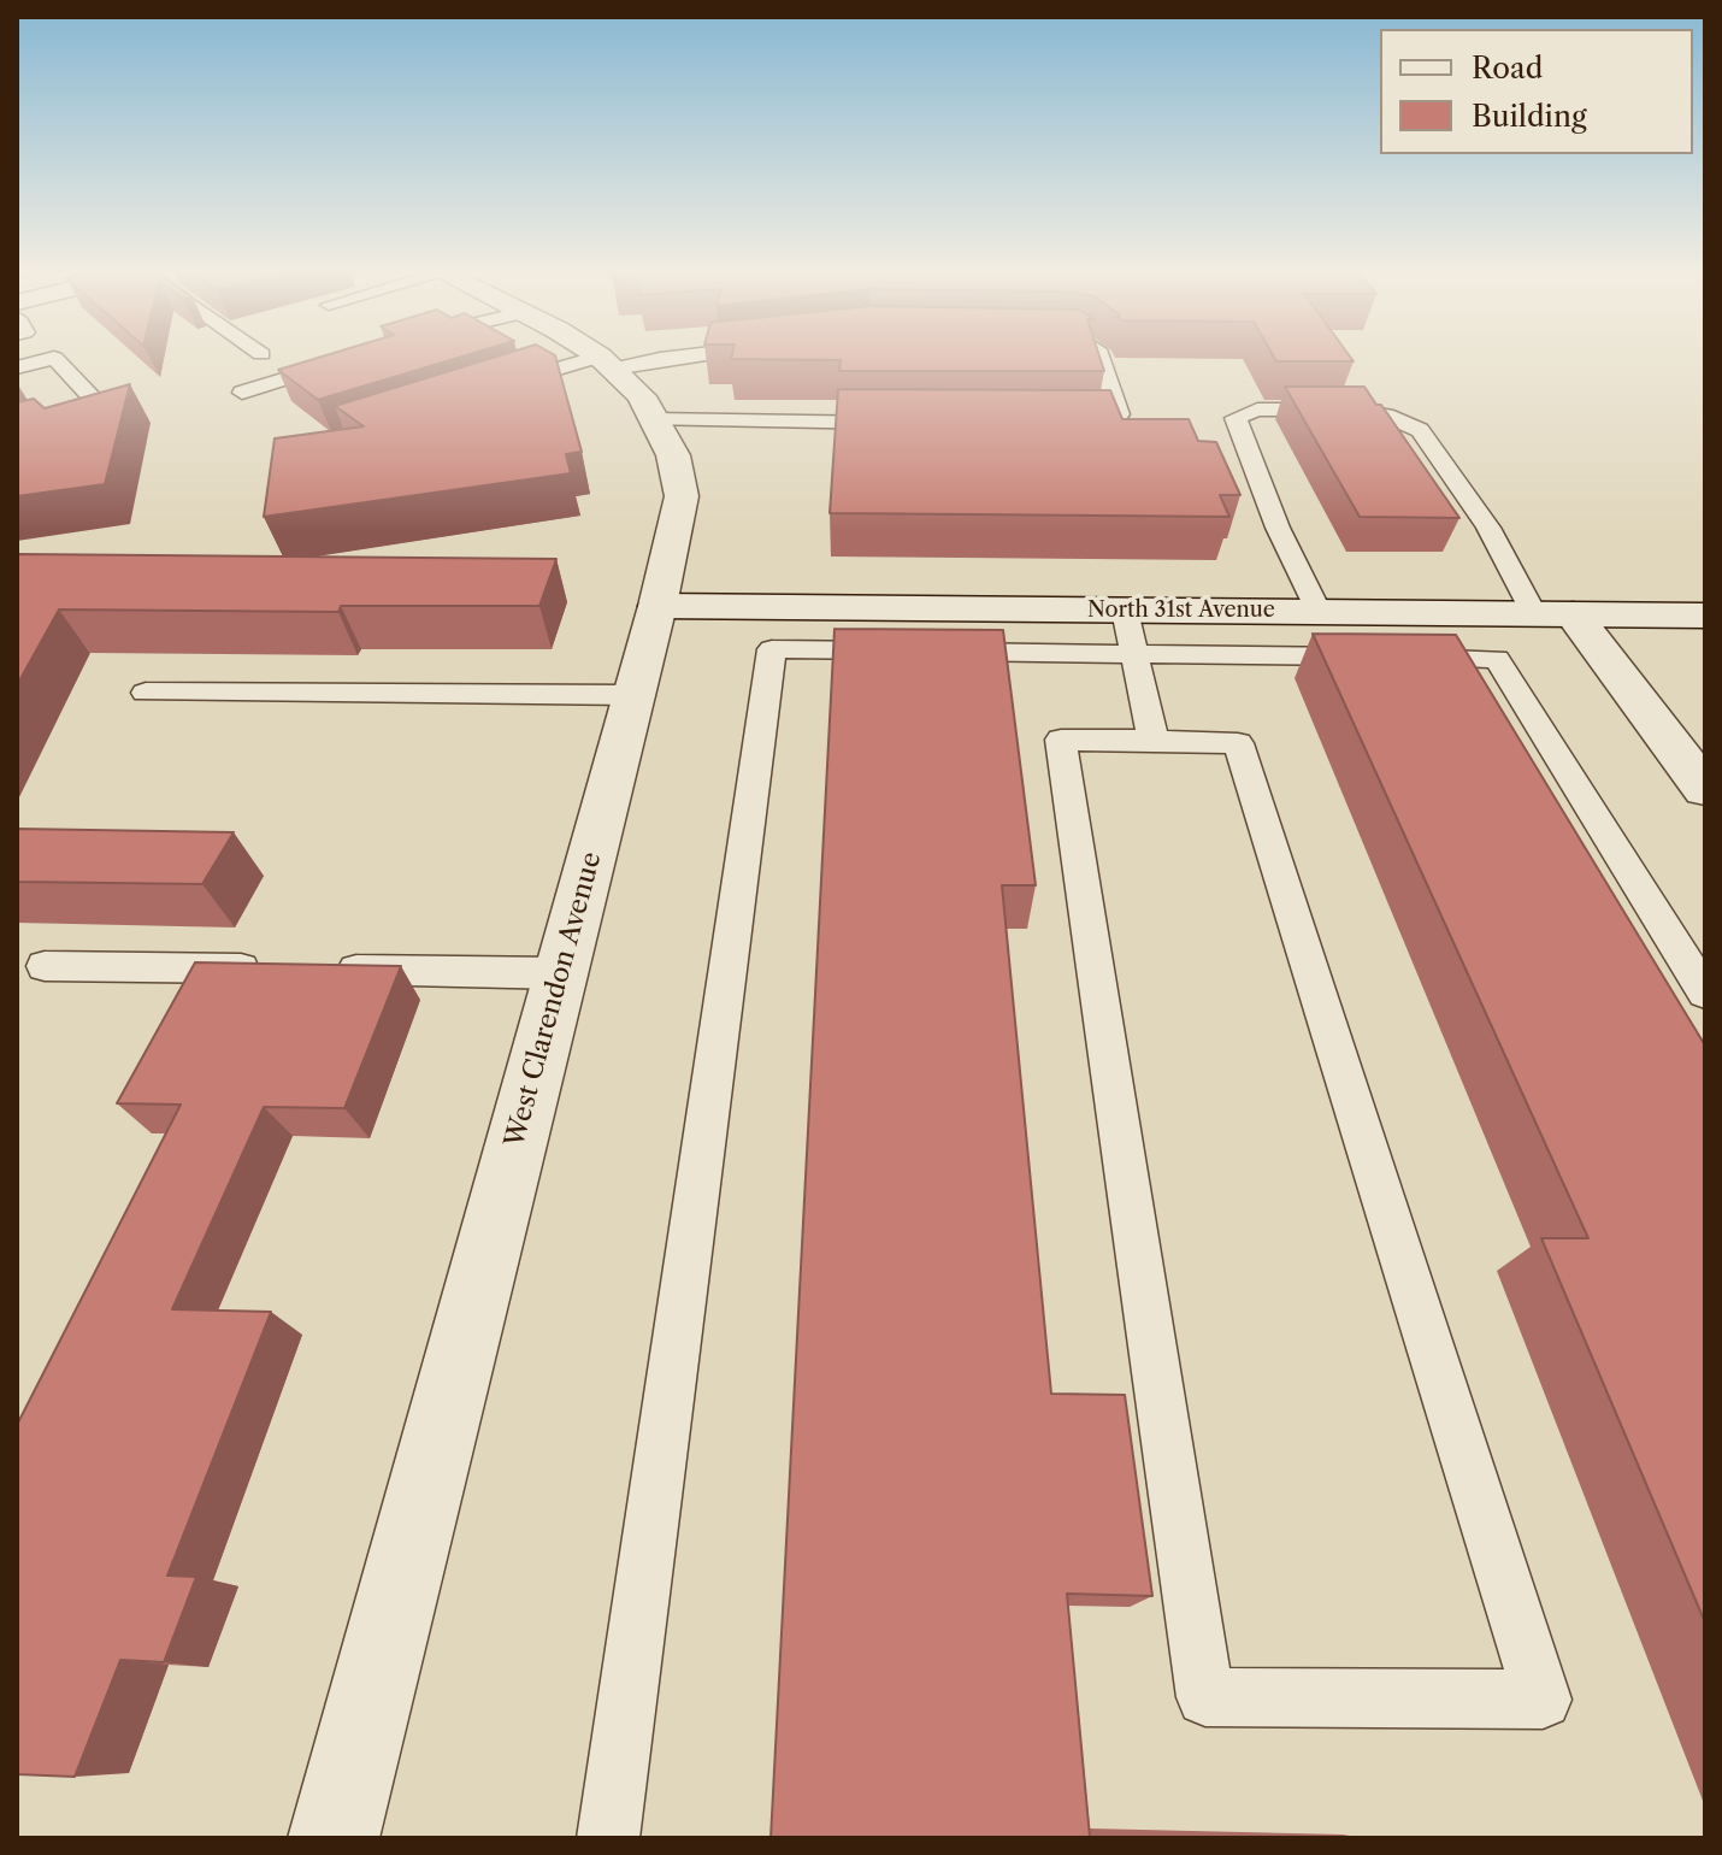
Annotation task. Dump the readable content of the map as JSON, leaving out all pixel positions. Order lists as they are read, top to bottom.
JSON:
{
  "streets": {
    "street": ["North 31st Avenue", "West Clarendon Avenue"]
  },
  "crossings": [
    ["North 31st Avenue", "West Clarendon Avenue"]
  ],
  "legend": ["Road", "Building"]
}
